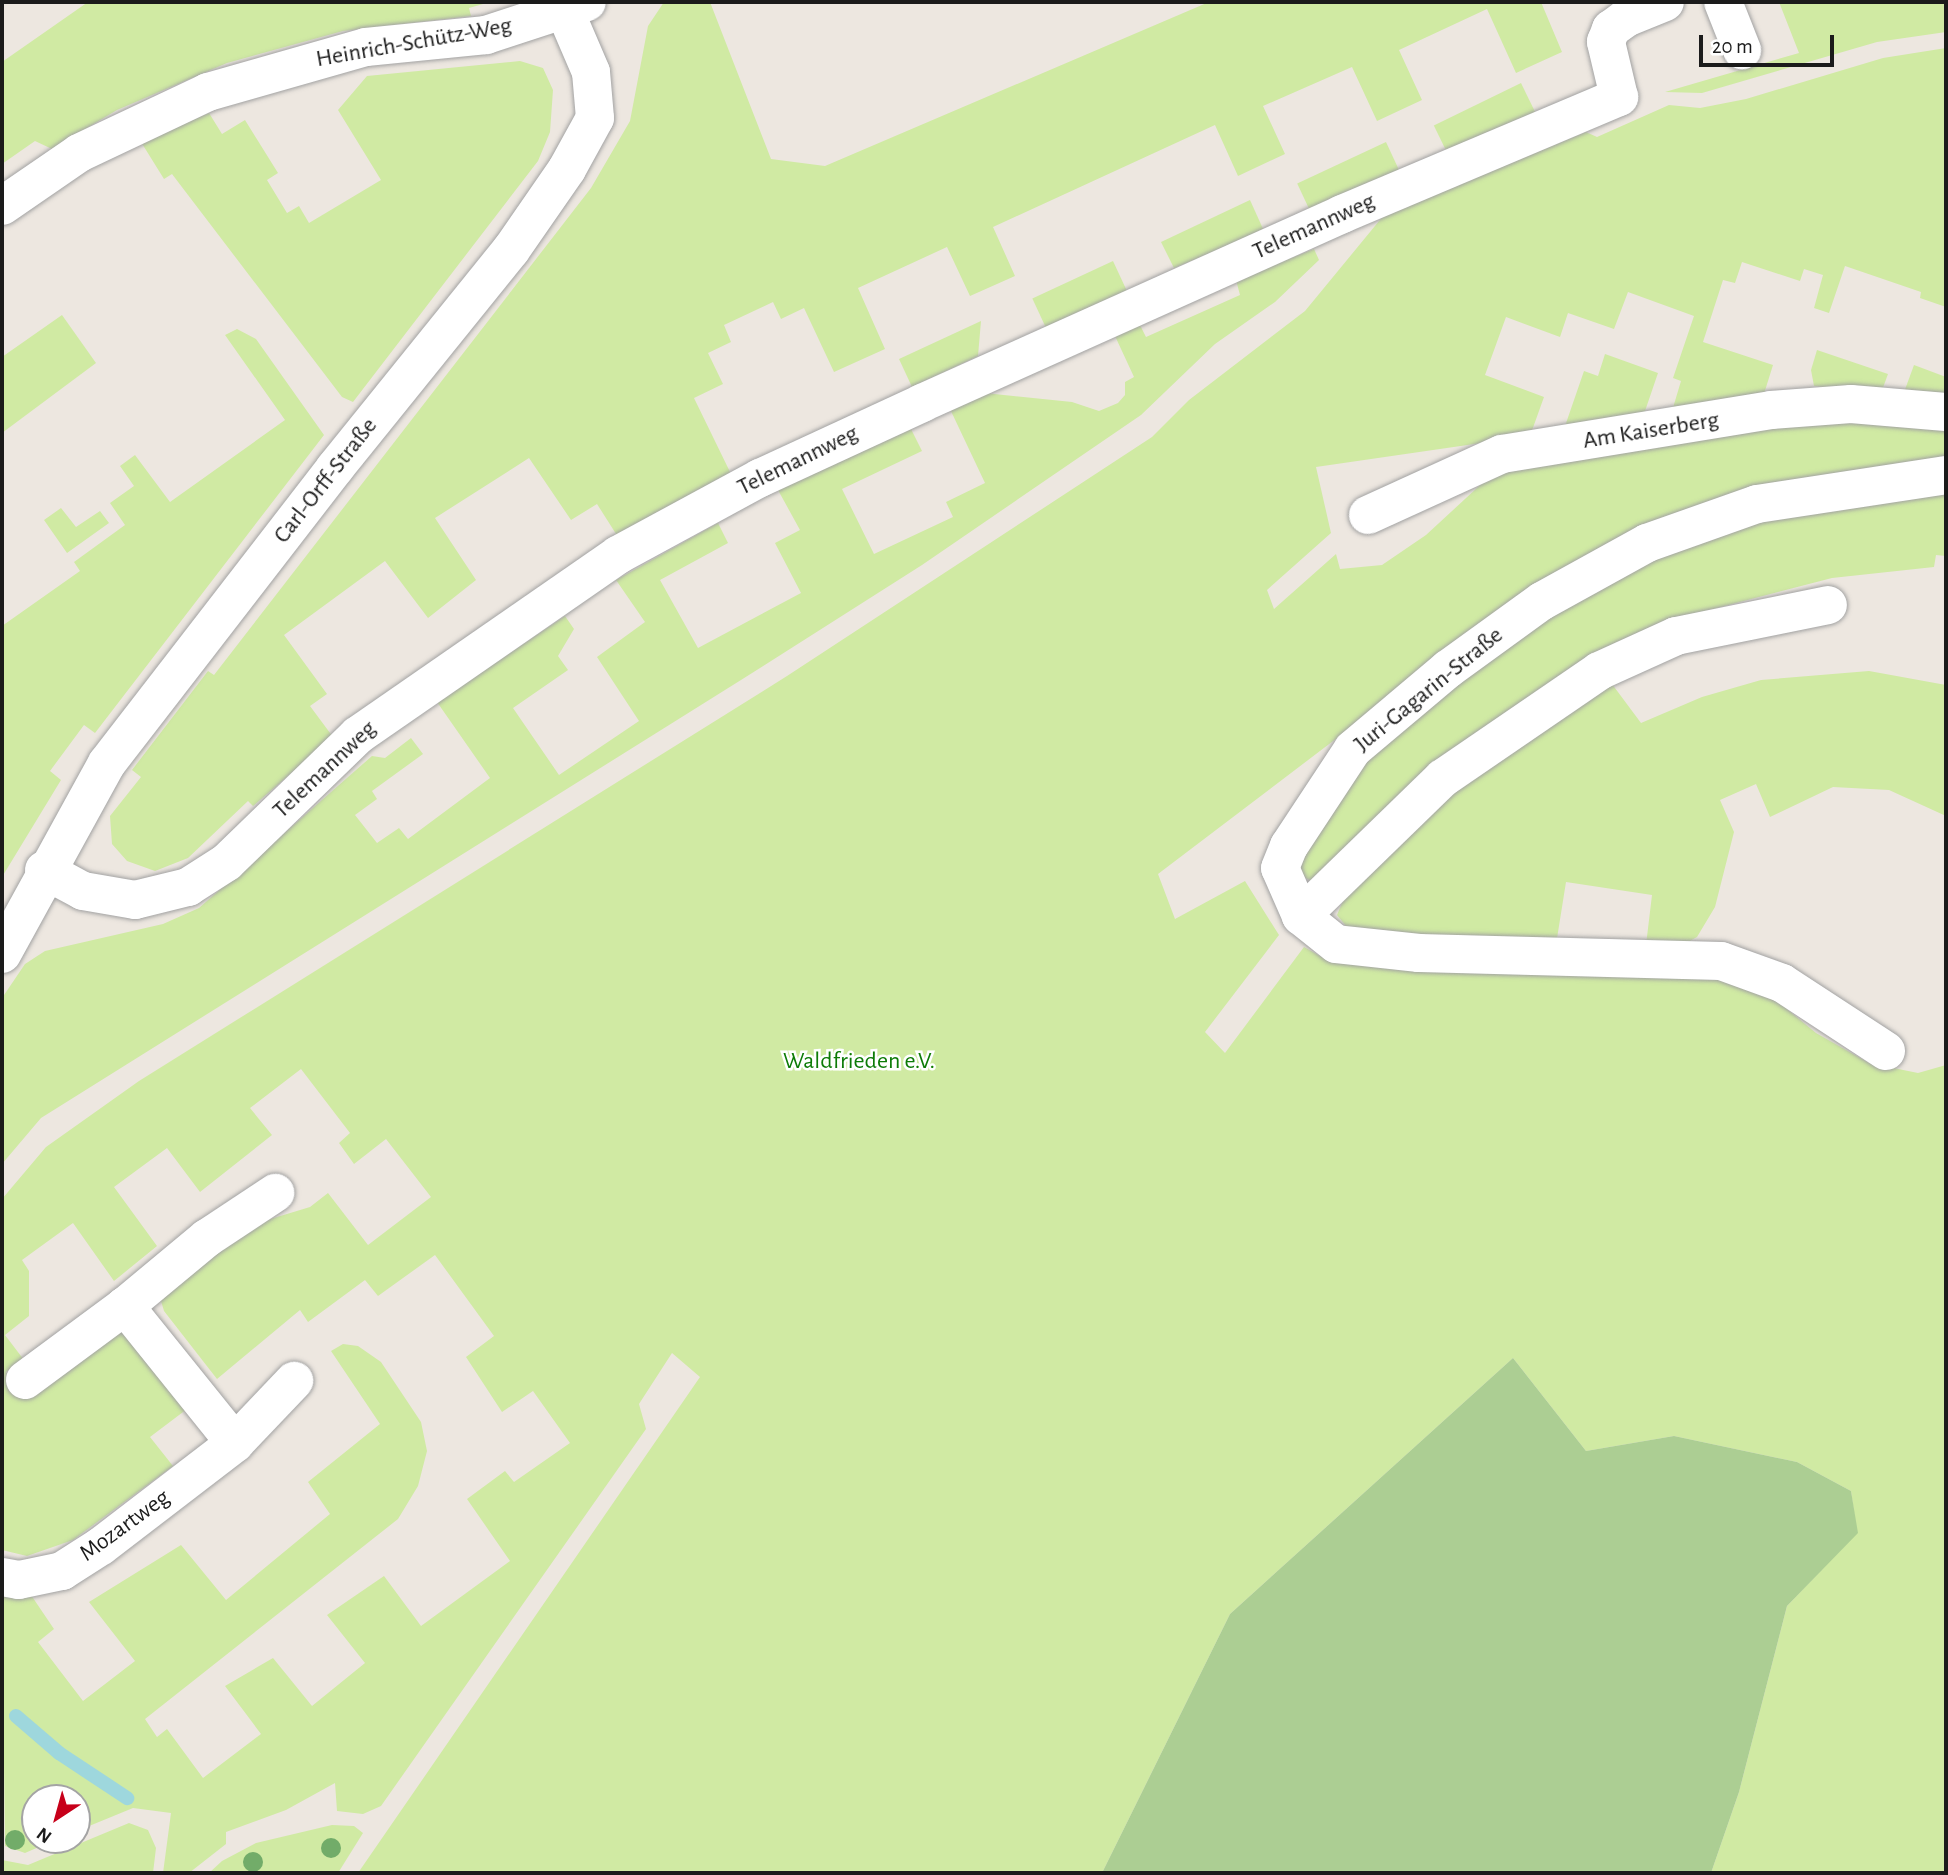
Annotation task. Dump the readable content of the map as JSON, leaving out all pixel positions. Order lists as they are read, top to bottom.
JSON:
{
  "streets": {
    "street": [
      "Heinrich-Schütz-Weg",
      "Telemannweg",
      "Am Kaiserberg",
      "Carl-Orff-Straße",
      "Juri-Gagarin-Straße",
      "Mozartweg"
    ]
  },
  "crossings": [
    ["Heinrich-Schütz-Weg", "Carl-Orff-Straße"],
    ["Telemannweg", "Carl-Orff-Straße"]
  ],
  "parks": ["Waldfrieden e.V."],
  "scale_bar": "20 m",
  "north": "bottom left"
}
